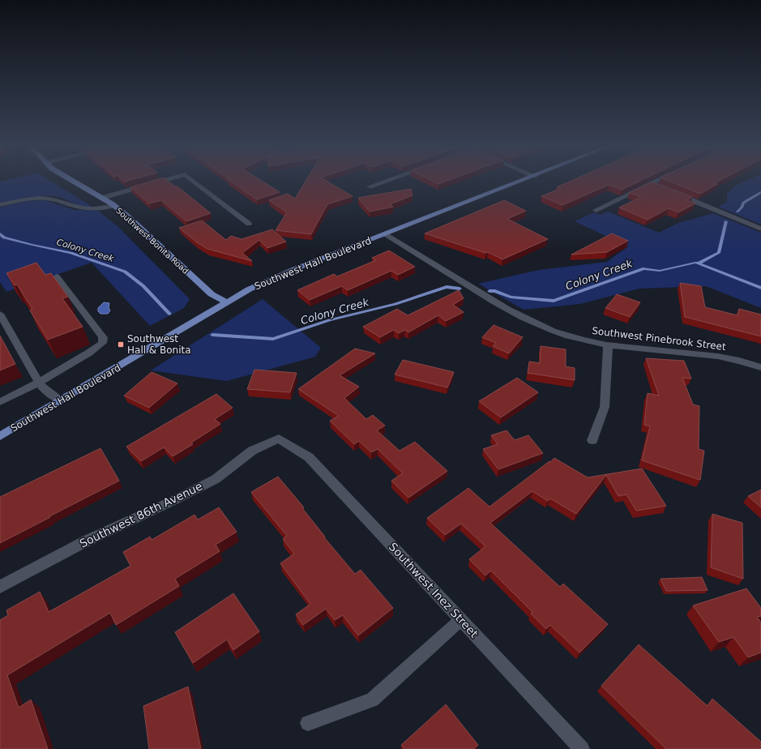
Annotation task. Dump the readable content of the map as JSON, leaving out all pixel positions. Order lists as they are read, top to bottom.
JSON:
{
  "streets": {
    "main road": ["Southwest Bonita Road", "Southwest Hall Boulevard"],
    "street": ["Southwest Pinebrook Street", "Southwest 86th Avenue", "Southwest Inez Street"]
  },
  "crossings": [
    ["Southwest Bonita Road", "Southwest Hall Boulevard"],
    ["Southwest Hall Boulevard", "Southwest Pinebrook Street"],
    ["Southwest 86th Avenue", "Southwest Inez Street"]
  ],
  "water": ["Colony Creek"],
  "places": {
    "transit": ["Southwest Hall & Bonita"]
  }
}
